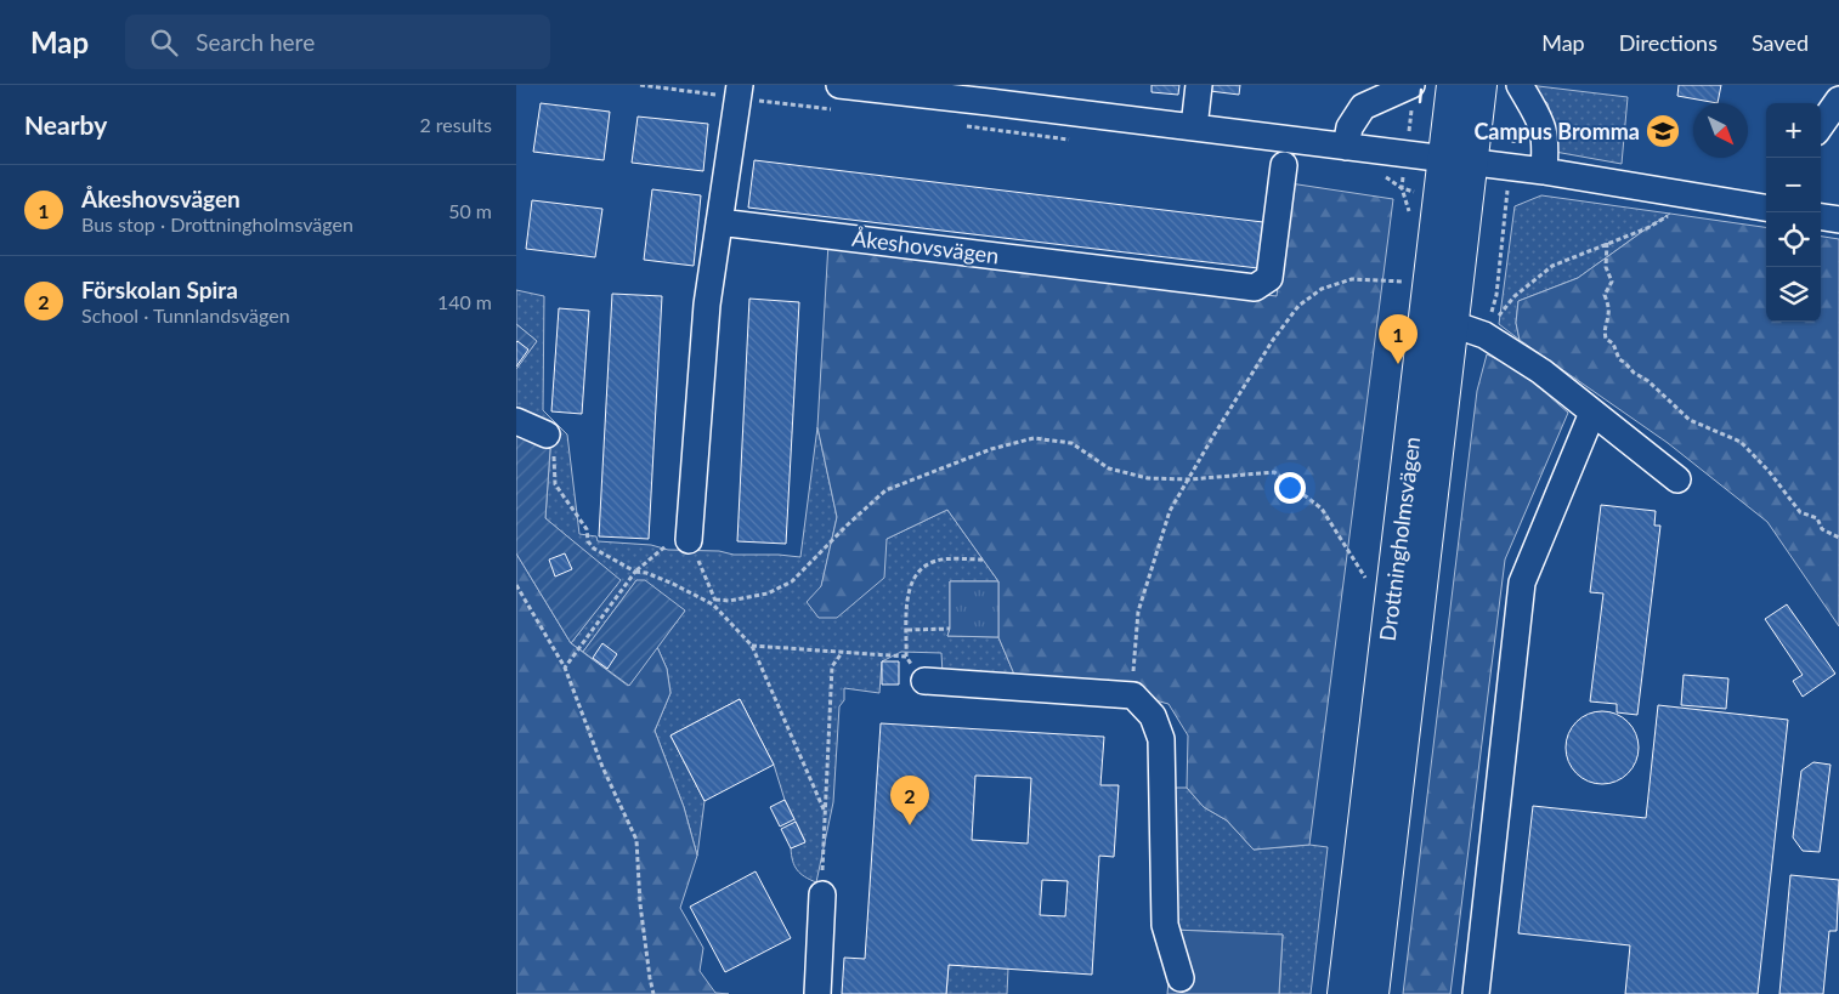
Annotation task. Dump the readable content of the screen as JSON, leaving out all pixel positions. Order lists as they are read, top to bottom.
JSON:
{
  "streets": {
    "main road": ["Drottningholmsvägen"],
    "street": ["Åkeshovsvägen"]
  },
  "places": {
    "school or university": ["Campus Bromma"]
  },
  "north": "bottom right",
  "page": {
    "header": "Map",
    "search": "Search here",
    "nav": ["Map", "Directions", "Saved"],
    "heading": ["Nearby", "2 results"],
    "map_buttons": ["+", "−"],
    "list": [
      {
        "mark": "1",
        "name": "Åkeshovsvägen",
        "note": "Bus stop · Drottningholmsvägen",
        "value": "50 m"
      },
      {
        "mark": "2",
        "name": "Förskolan Spira",
        "note": "School · Tunnlandsvägen",
        "value": "140 m"
      }
    ],
    "pins": ["1", "2"]
  }
}
